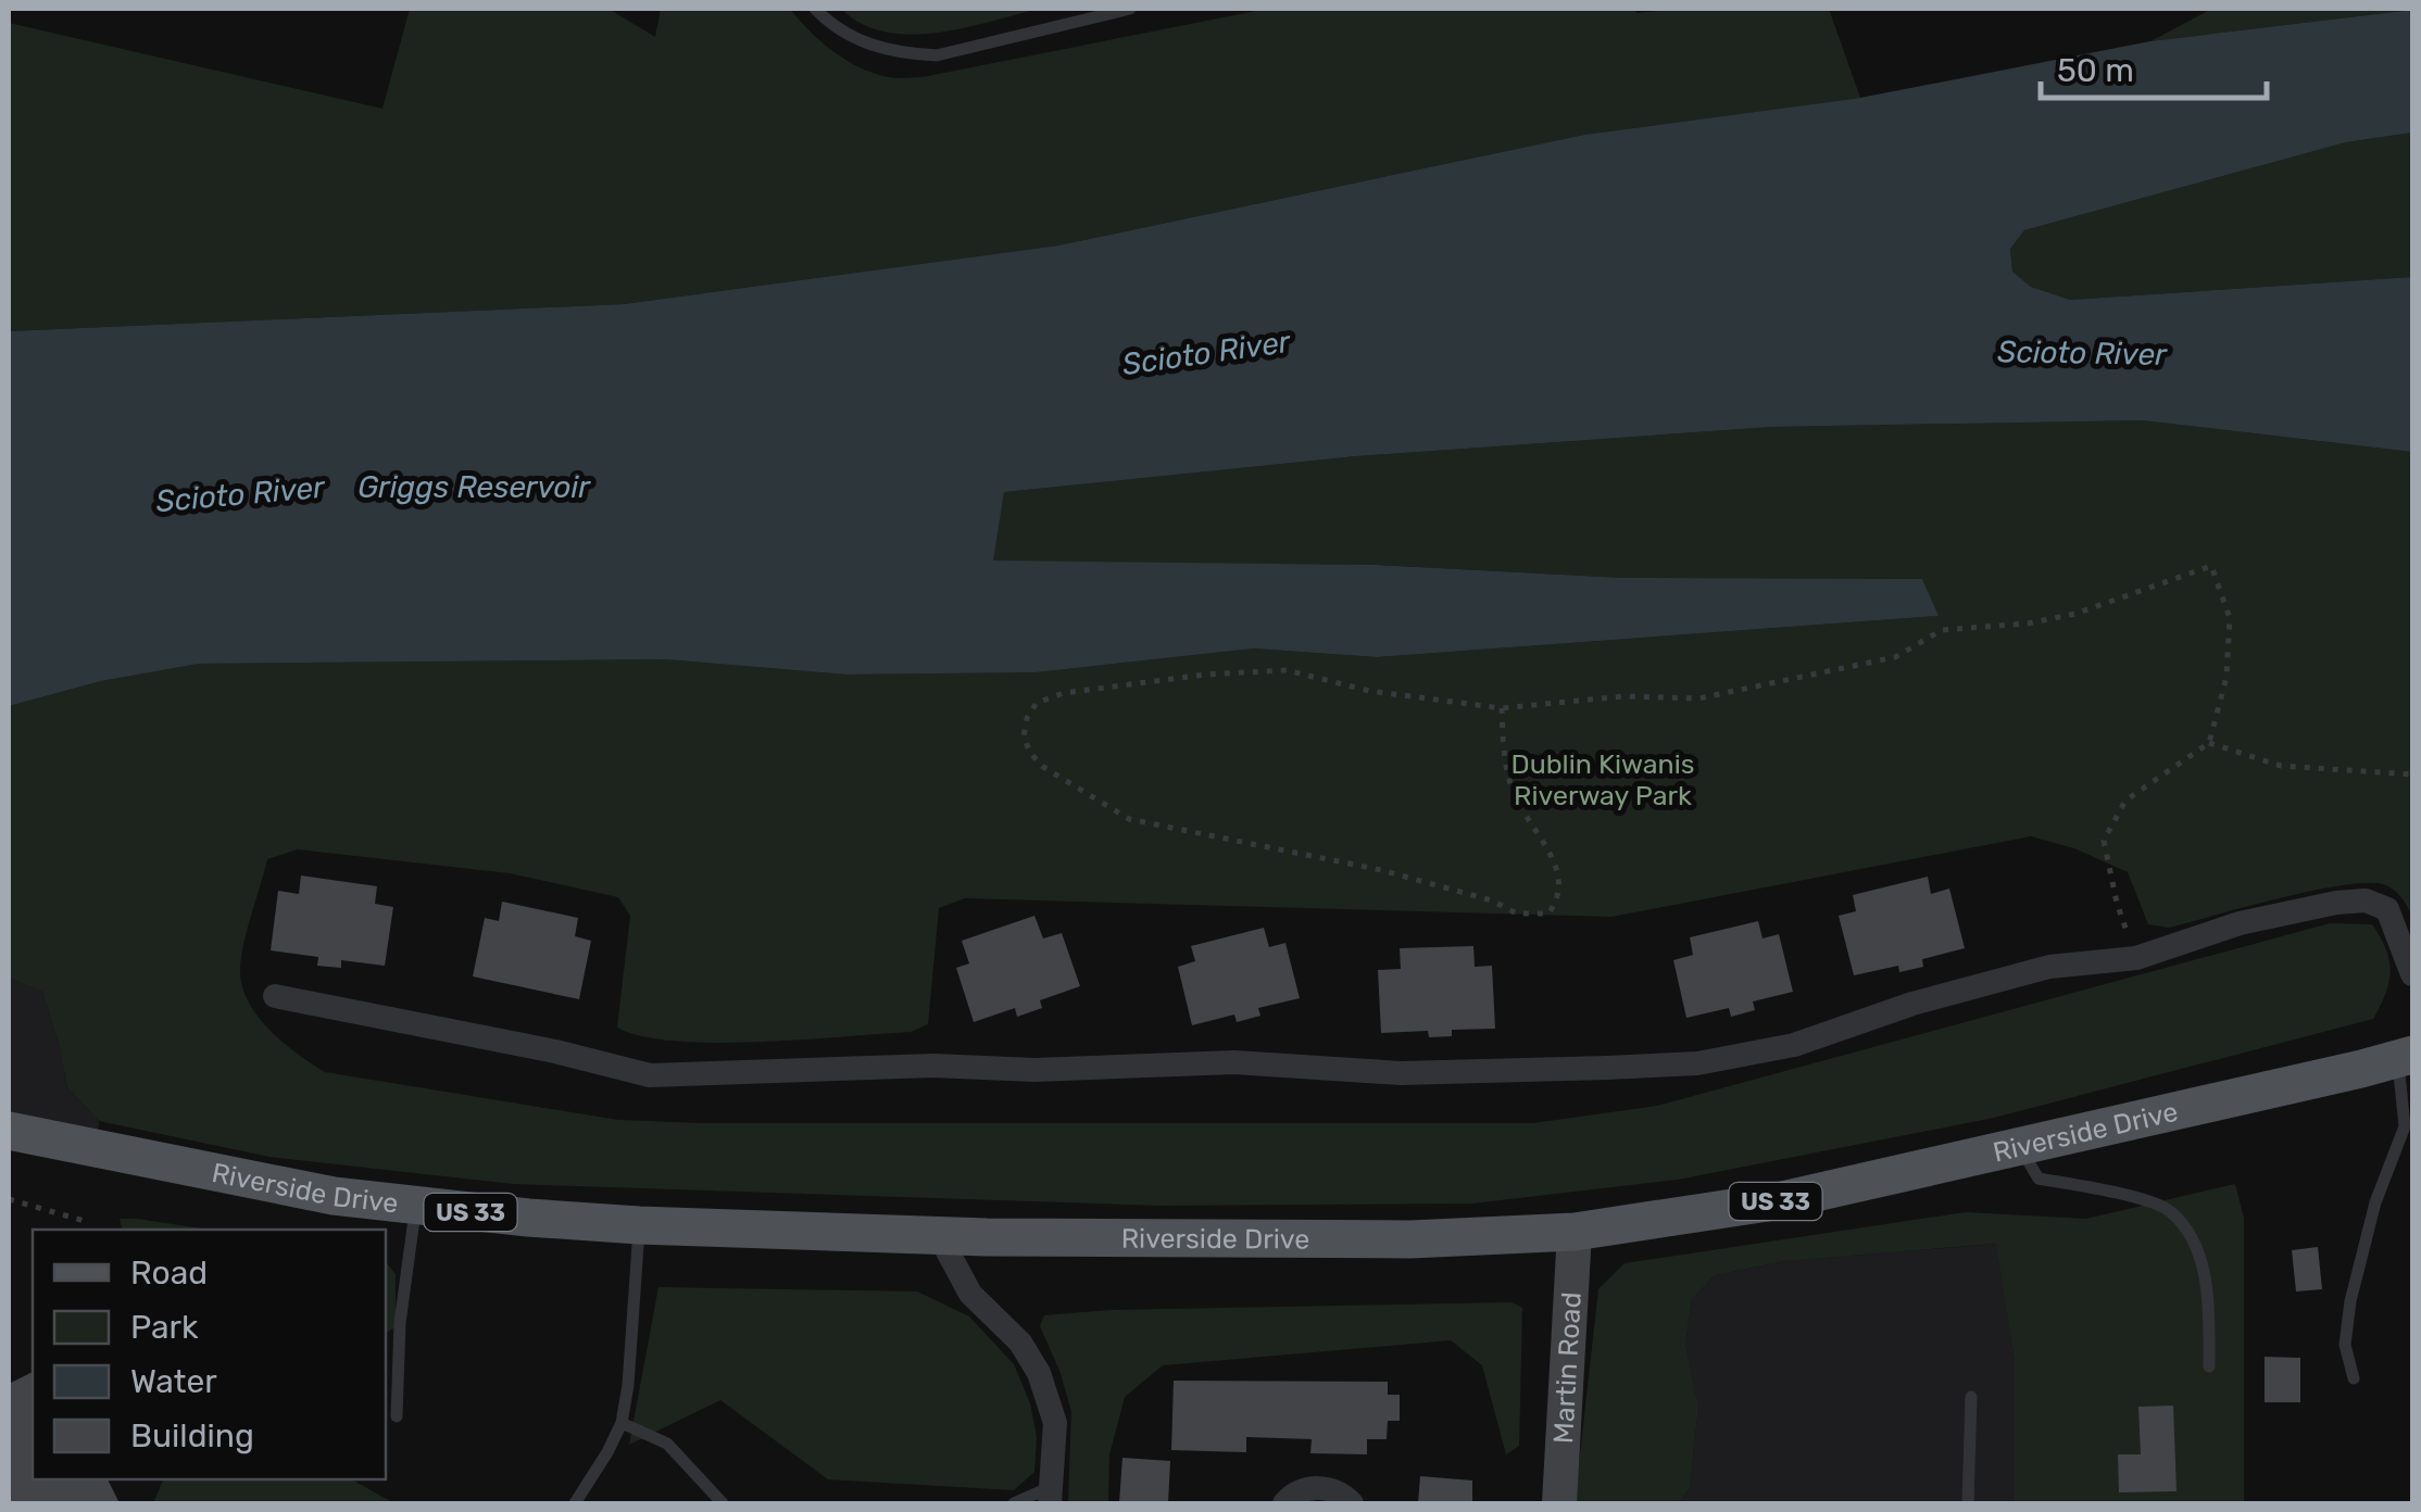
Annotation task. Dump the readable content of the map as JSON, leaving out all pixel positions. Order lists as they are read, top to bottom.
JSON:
{
  "streets": {
    "main road": ["Riverside Drive", "US 33"],
    "street": ["Martin Road"]
  },
  "crossings": [
    ["Riverside Drive", "Martin Road"]
  ],
  "water": ["Scioto River", "Griggs Reservoir"],
  "parks": ["Dublin Kiwanis Riverway Park"],
  "legend": [
    "Road",
    "Park",
    "Water",
    "Building"
  ],
  "scale_bar": "50 m"
}
